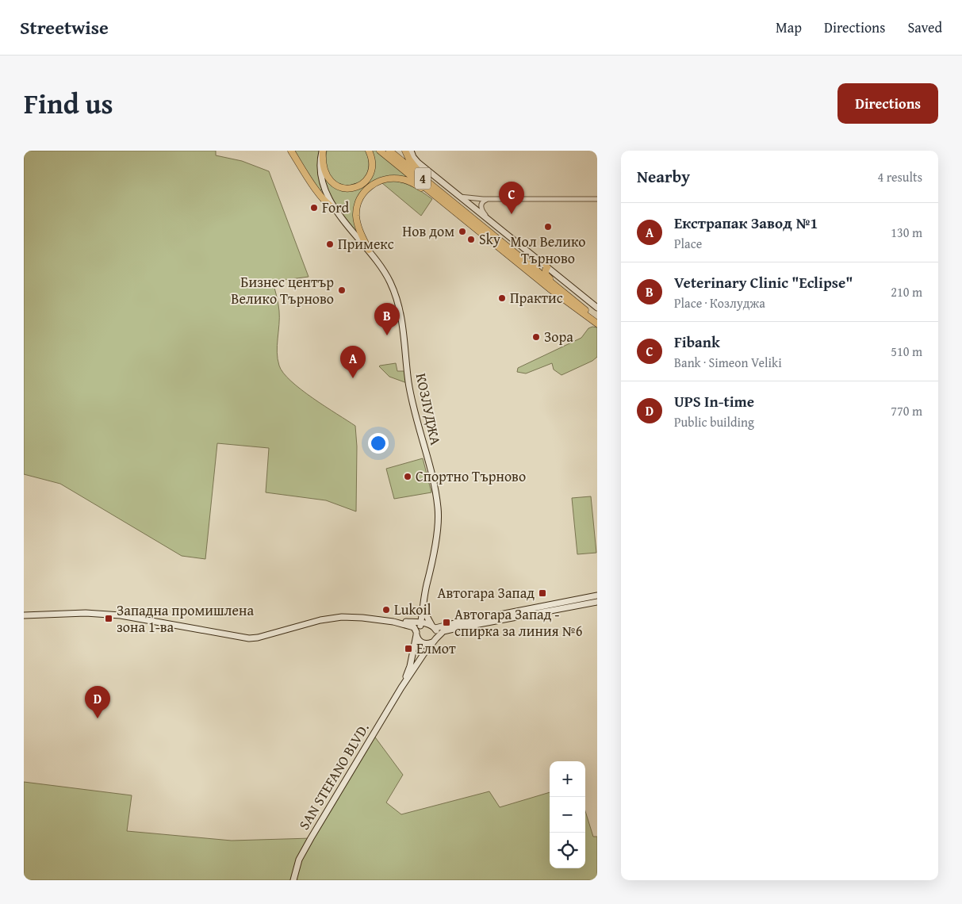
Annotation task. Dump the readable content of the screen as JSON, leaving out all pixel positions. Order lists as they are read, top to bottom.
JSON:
{
  "streets": {
    "main road": ["4"],
    "street": ["КОЗЛУДЖА", "SAN STEFANO BLVD."]
  },
  "crossings": [
    ["КОЗЛУДЖА", "SAN STEFANO BLVD."]
  ],
  "places": {
    "other": [
      "Ford",
      "Мол Велико Търново",
      "Нов дом",
      "Sky",
      "Примекс",
      "Бизнес център Велико Търново",
      "Практис",
      "Зора",
      "Спортно Търново",
      "Lukoil"
    ],
    "transit": [
      "Автогара Запад",
      "Западна промишлена зона 1-ва",
      "Автогара Запад - спирка за линия №6",
      "Елмот"
    ]
  },
  "page": {
    "header": "Streetwise",
    "nav": ["Map", "Directions", "Saved"],
    "title": "Find us",
    "buttons": "Directions",
    "heading": ["Nearby", "4 results"],
    "pins": [
      "C",
      "B",
      "A",
      "D"
    ],
    "list": [
      {
        "mark": "A",
        "name": "Екстрапак Завод №1",
        "note": "Place",
        "value": "130 m"
      },
      {
        "mark": "B",
        "name": "Veterinary Clinic \"Eclipse\"",
        "note": "Place · Козлуджа",
        "value": "210 m"
      },
      {
        "mark": "C",
        "name": "Fibank",
        "note": "Bank · Simeon Veliki",
        "value": "510 m"
      },
      {
        "mark": "D",
        "name": "UPS In-time",
        "note": "Public building",
        "value": "770 m"
      }
    ],
    "map_buttons": ["+", "−"]
  }
}
